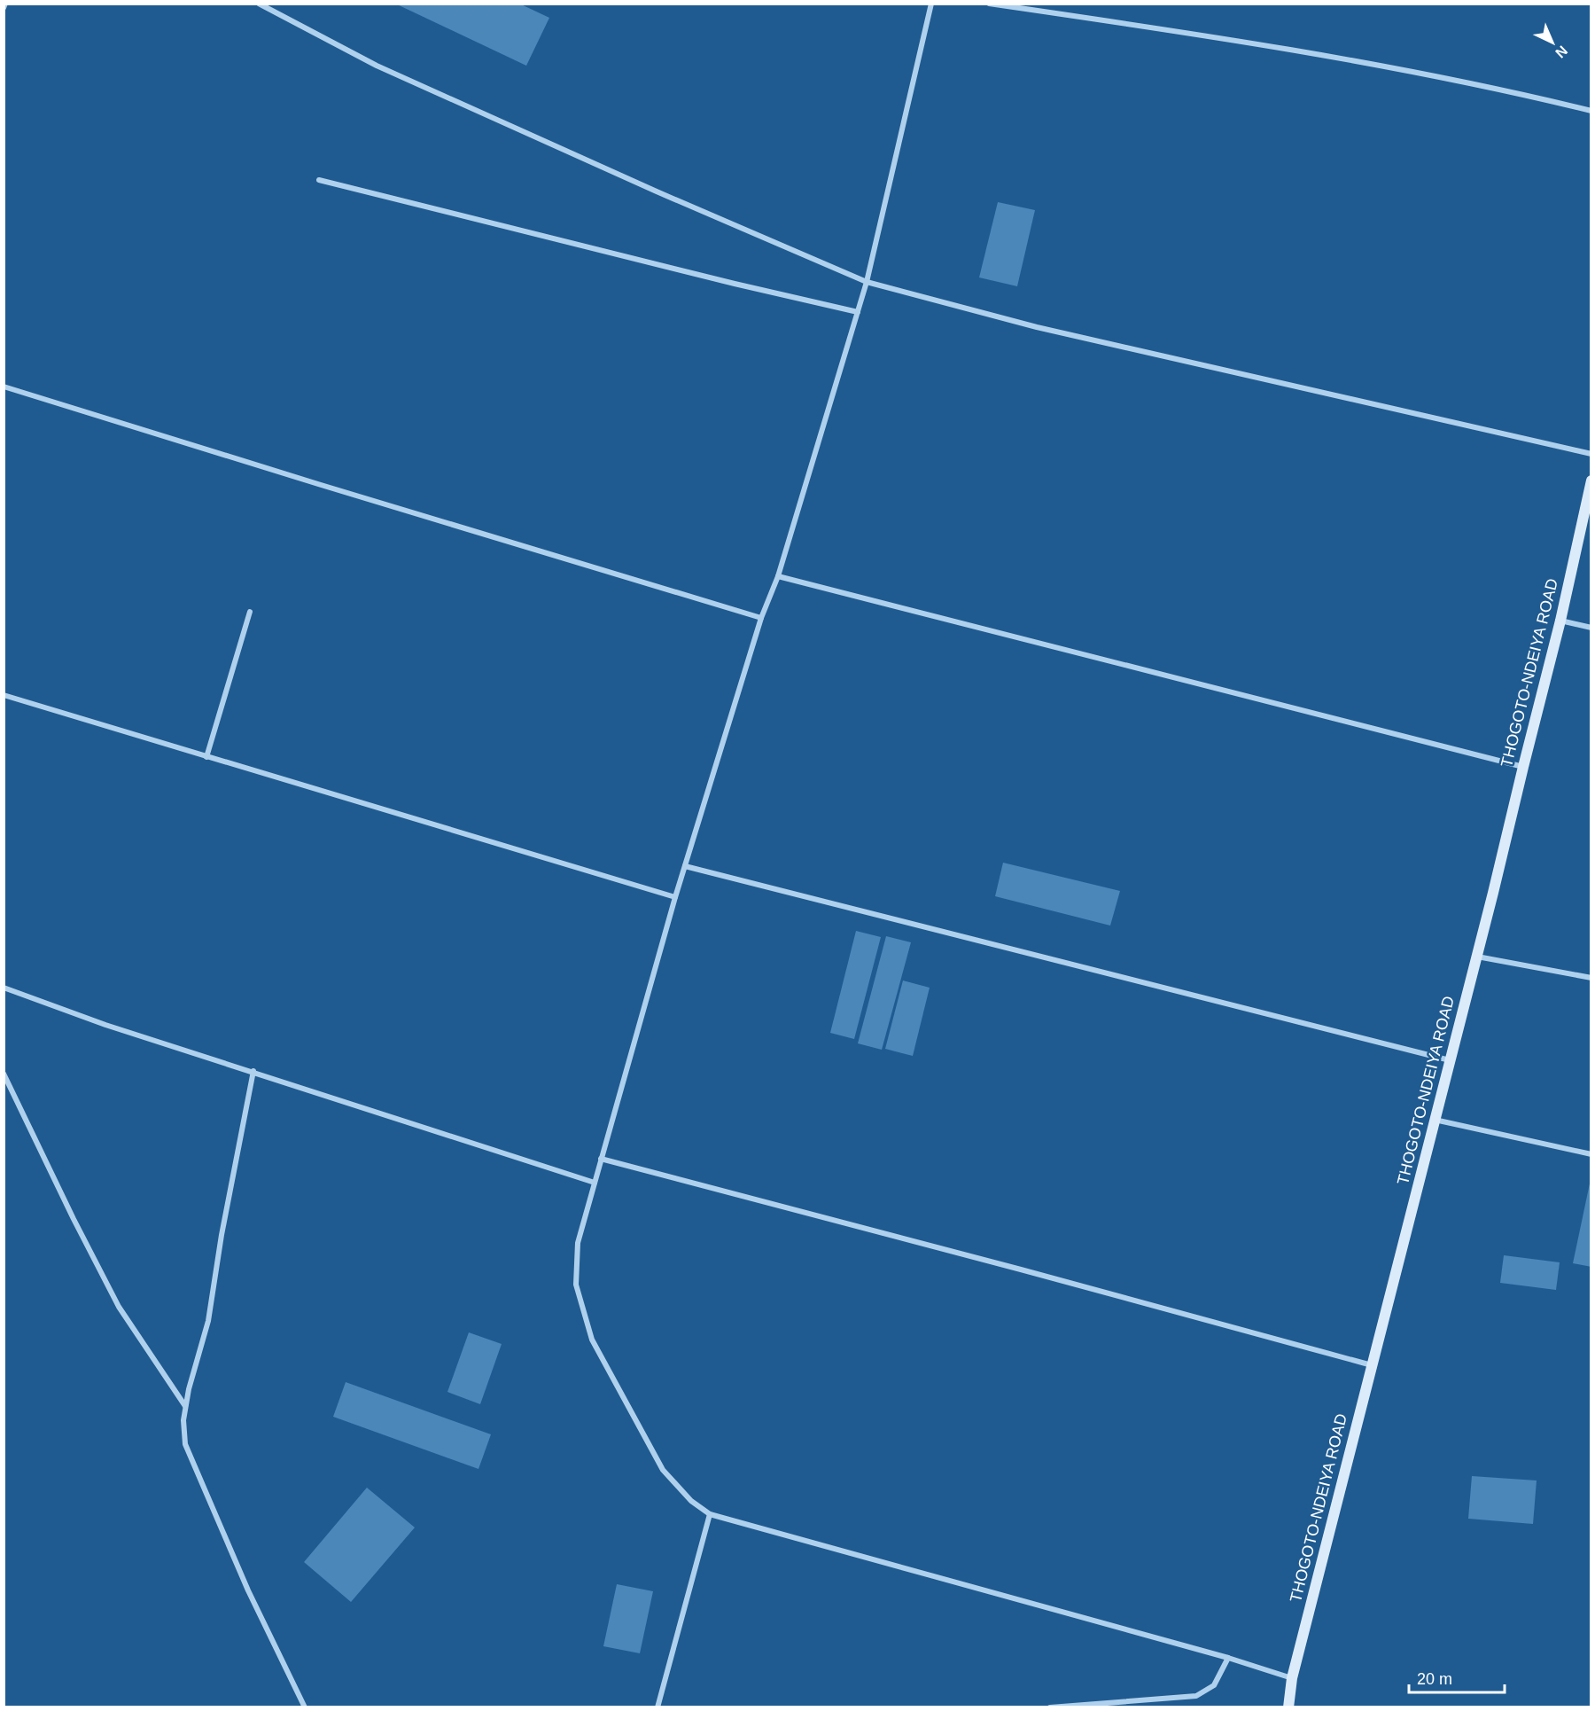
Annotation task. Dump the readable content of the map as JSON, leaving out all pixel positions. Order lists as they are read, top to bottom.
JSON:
{
  "streets": {
    "main road": ["THOGOTO-NDEIYA ROAD"]
  },
  "scale_bar": "20 m",
  "north": "bottom right"
}
